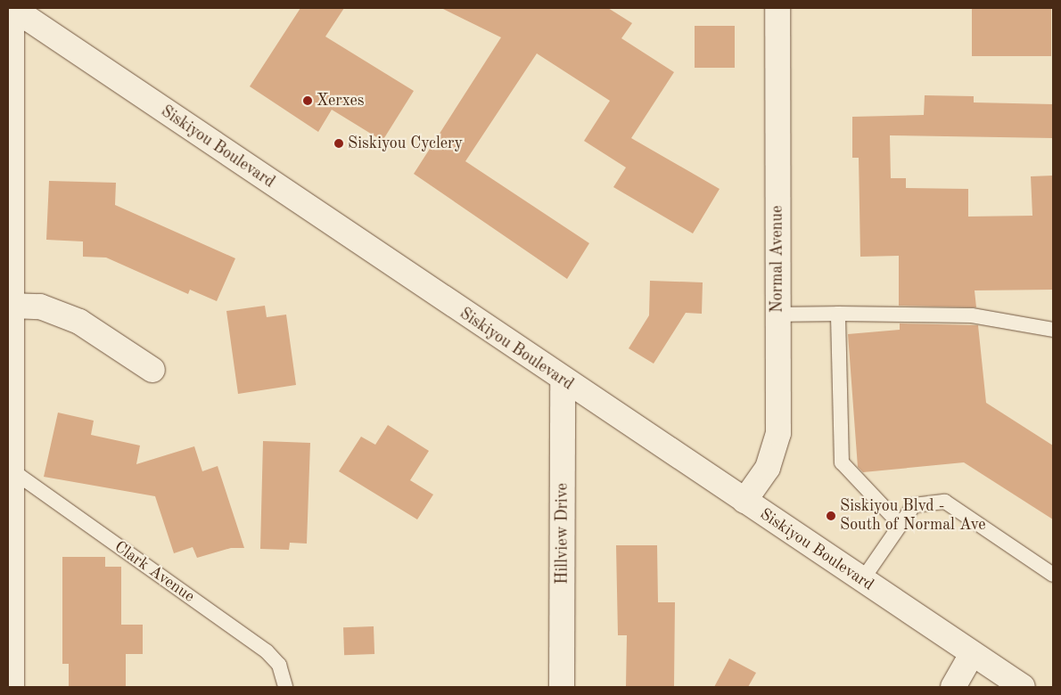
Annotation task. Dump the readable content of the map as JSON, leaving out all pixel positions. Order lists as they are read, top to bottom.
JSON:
{
  "streets": {
    "street": ["Siskiyou Boulevard", "Normal Avenue", "Hillview Drive"],
    "lane": ["Clark Avenue"]
  },
  "crossings": [
    ["Siskiyou Boulevard", "Normal Avenue"],
    ["Siskiyou Boulevard", "Hillview Drive"]
  ],
  "places": ["Xerxes", "Siskiyou Cyclery", "Siskiyou Blvd - South of Normal Ave"]
}
